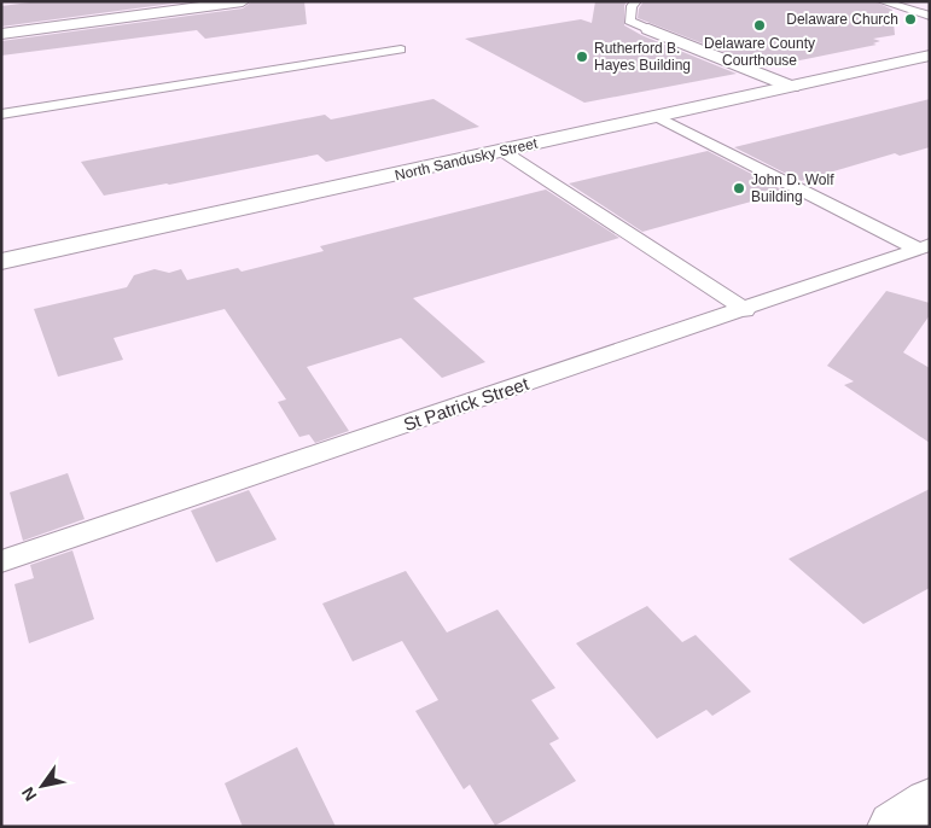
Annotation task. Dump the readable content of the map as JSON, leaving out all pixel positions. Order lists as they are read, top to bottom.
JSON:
{
  "streets": {
    "street": ["North Sandusky Street"],
    "lane": ["St Patrick Street"]
  },
  "places": [
    "Delaware Church",
    "Delaware County Courthouse",
    "Rutherford B. Hayes Building",
    "John D. Wolf Building"
  ],
  "north": "bottom left"
}
